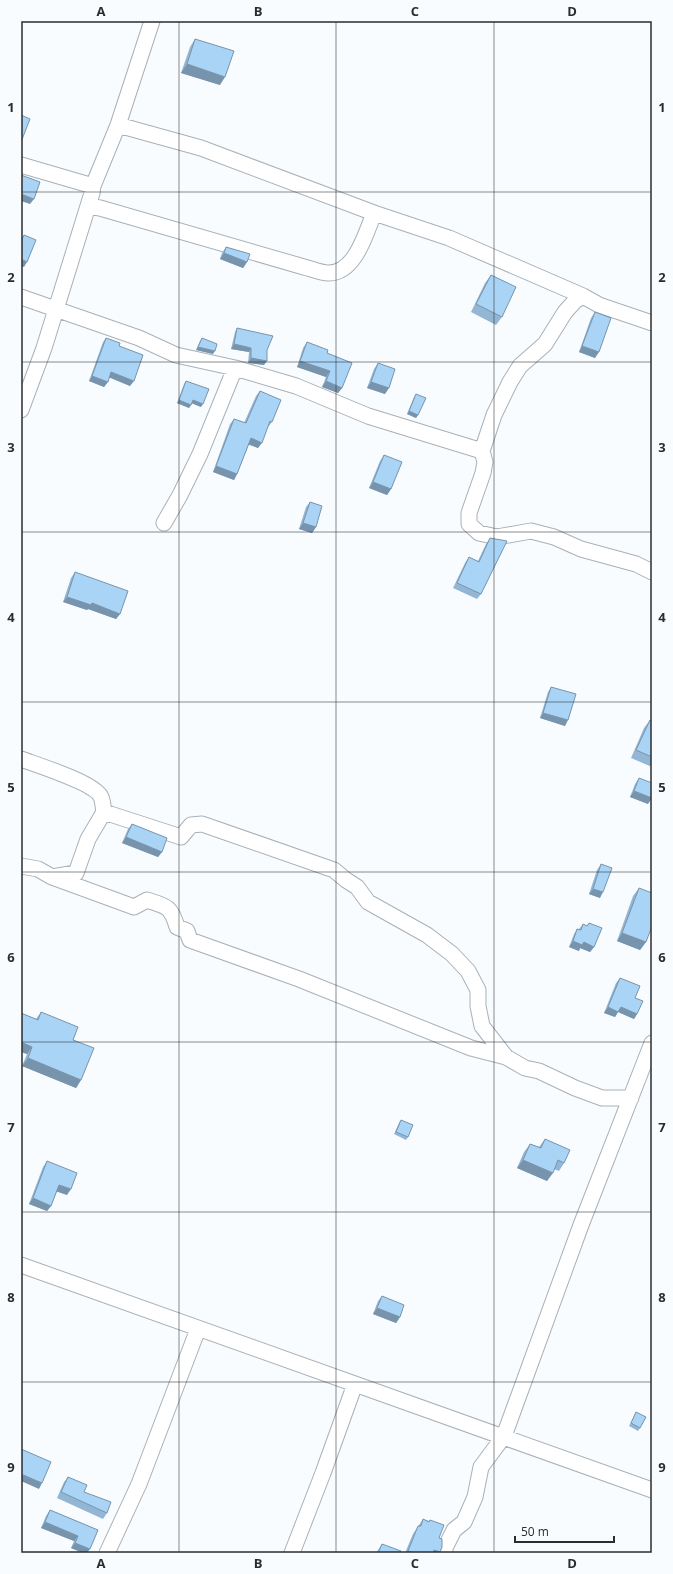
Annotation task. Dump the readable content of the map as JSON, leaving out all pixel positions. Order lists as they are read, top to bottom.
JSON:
{
  "scale_bar": "50 m",
  "grid": {
    "columns": [
      "A",
      "B",
      "C",
      "D"
    ],
    "rows": [
      "1",
      "2",
      "3",
      "4",
      "5",
      "6",
      "7",
      "8",
      "9"
    ]
  }
}
